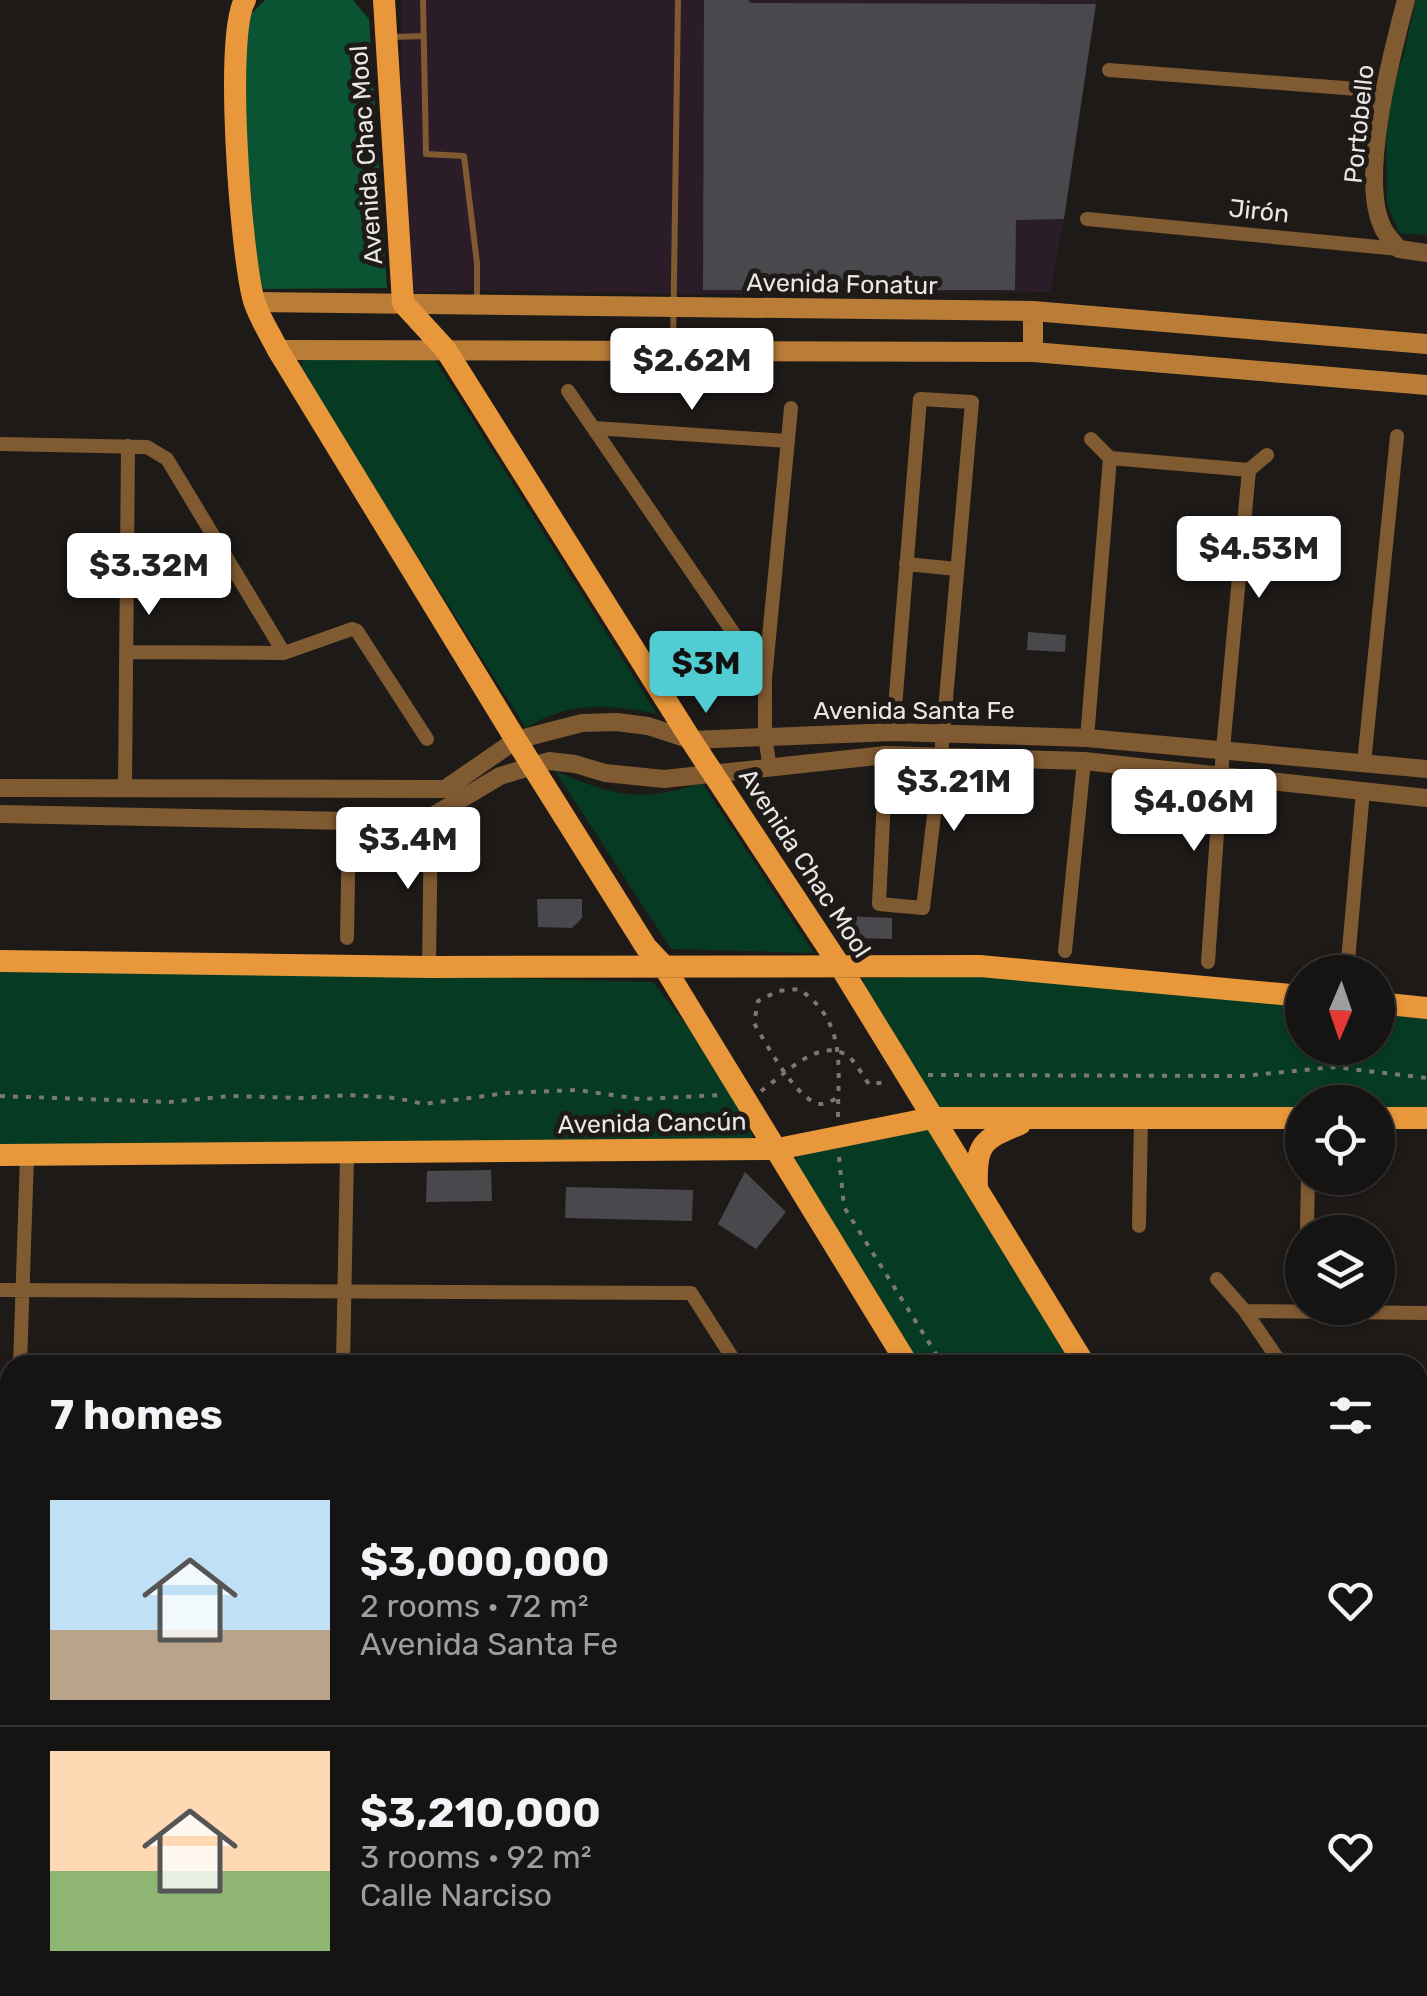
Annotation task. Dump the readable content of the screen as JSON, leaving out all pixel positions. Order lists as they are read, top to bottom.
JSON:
{
  "streets": {
    "main road": ["Avenida Chac Mool", "Avenida Fonatur", "Avenida Cancún"],
    "street": ["Portobello", "Jirón", "Avenida Santa Fe"]
  },
  "crossings": [
    ["Portobello", "Jirón"],
    ["Avenida Chac Mool", "Avenida Fonatur"],
    ["Avenida Chac Mool", "Avenida Santa Fe"],
    ["Avenida Chac Mool", "Avenida Cancún"]
  ],
  "north": "bottom",
  "page": {
    "price": [
      "$2.62M",
      "$4.53M",
      "$3.32M",
      "$3M",
      "$3.21M",
      "$4.06M",
      "$3.4M"
    ],
    "heading": "7 homes",
    "list": [
      {
        "name": "$3,000,000",
        "note": "2 rooms · 72 m² · Avenida Santa Fe"
      },
      {
        "name": "$3,210,000",
        "note": "3 rooms · 92 m² · Calle Narciso"
      }
    ]
  }
}
